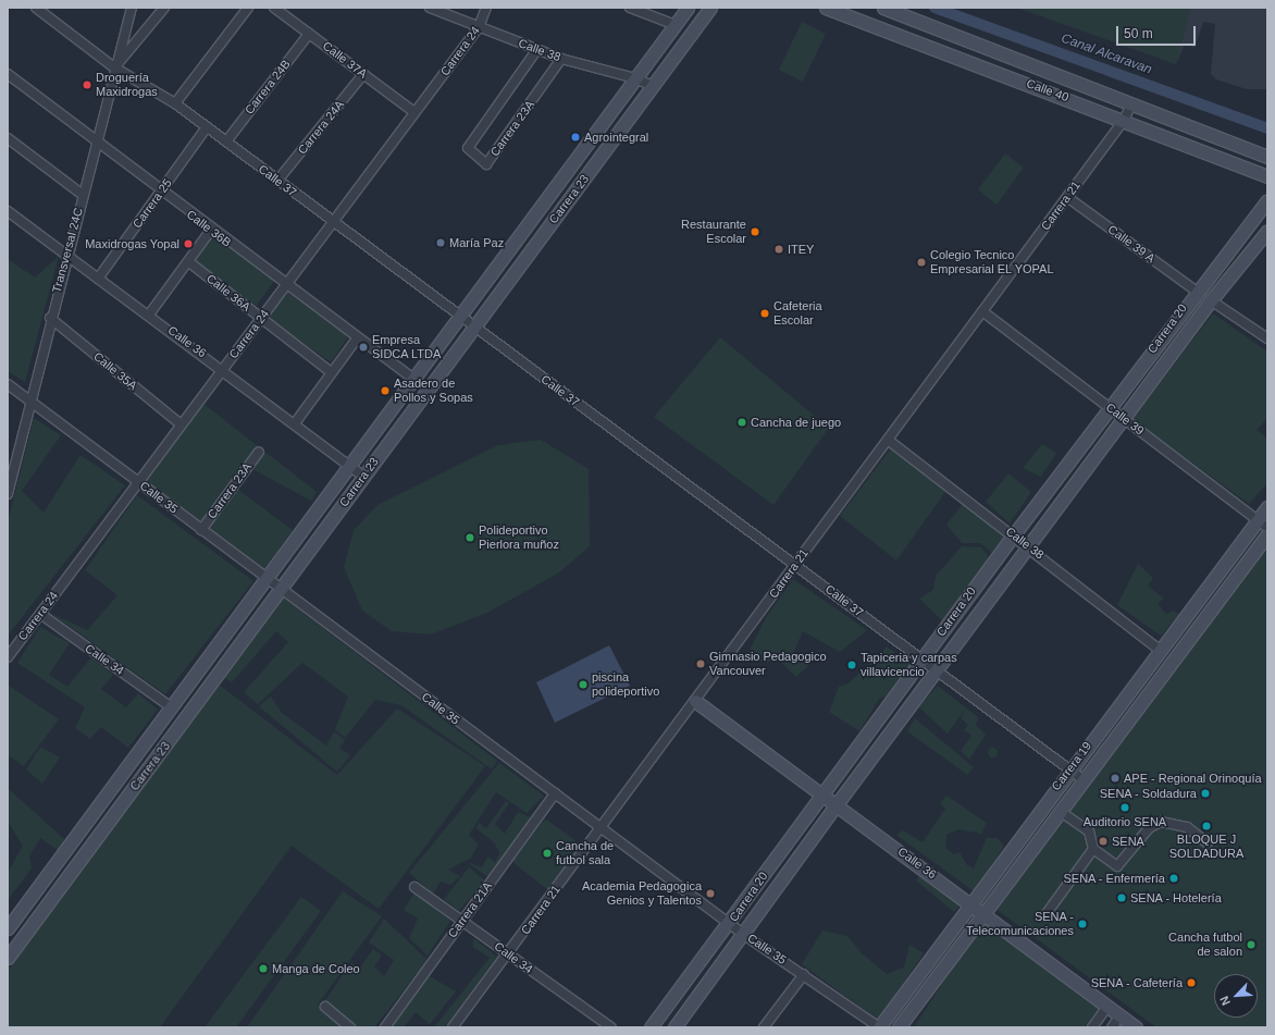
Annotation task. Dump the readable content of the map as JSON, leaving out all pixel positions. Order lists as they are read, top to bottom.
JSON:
{
  "streets": {
    "main road": [
      "Calle 40",
      "Carrera 23",
      "Carrera 20",
      "Calle 36",
      "Carrera 19"
    ],
    "street": [
      "Calle 38",
      "Carrera 24",
      "Calle 37A",
      "Carrera 24B",
      "Carrera 24A",
      "Carrera 23A",
      "Calle 37",
      "Carrera 25",
      "Carrera 21",
      "Calle 36B",
      "Calle 39 A",
      "Transversal 24C",
      "Calle 36A",
      "Calle 35A",
      "Calle 39",
      "Calle 35",
      "Calle 34",
      "Carrera 21A"
    ]
  },
  "crossings": [
    ["Calle 38", "Carrera 24"],
    ["Calle 38", "Carrera 23A"],
    ["Calle 38", "Carrera 23"],
    ["Calle 38", "Carrera 21"],
    ["Calle 38", "Carrera 20"],
    ["Calle 38", "Carrera 19"],
    ["Carrera 24", "Calle 37A"],
    ["Carrera 24", "Calle 37"],
    ["Carrera 24", "Calle 36B"],
    ["Carrera 24", "Calle 36A"],
    ["Carrera 24", "Calle 36"],
    ["Carrera 24", "Calle 35A"],
    ["Carrera 24", "Calle 35"],
    ["Carrera 24", "Calle 34"],
    ["Calle 37A", "Carrera 24B"],
    ["Calle 37A", "Carrera 24A"],
    ["Carrera 24B", "Calle 37"],
    ["Calle 40", "Carrera 21"],
    ["Carrera 24A", "Calle 37"],
    ["Carrera 23A", "Calle 35"],
    ["Calle 37", "Carrera 23"],
    ["Calle 37", "Carrera 25"],
    ["Calle 37", "Carrera 21"],
    ["Calle 37", "Transversal 24C"],
    ["Calle 37", "Carrera 20"],
    ["Calle 37", "Carrera 19"],
    ["Carrera 23", "Calle 36B"],
    ["Carrera 23", "Calle 36"],
    ["Carrera 23", "Calle 35"],
    ["Carrera 23", "Calle 34"],
    ["Carrera 25", "Calle 36B"],
    ["Carrera 25", "Calle 36"],
    ["Carrera 21", "Calle 39 A"],
    ["Carrera 21", "Calle 36"],
    ["Carrera 21", "Calle 39"],
    ["Carrera 21", "Calle 35"],
    ["Carrera 21", "Calle 34"],
    ["Calle 36B", "Transversal 24C"],
    ["Calle 39 A", "Carrera 20"],
    ["Transversal 24C", "Calle 36"],
    ["Transversal 24C", "Calle 35A"],
    ["Transversal 24C", "Calle 35"],
    ["Carrera 20", "Calle 36"],
    ["Carrera 20", "Calle 39"],
    ["Carrera 20", "Calle 35"],
    ["Calle 36", "Carrera 19"],
    ["Calle 39", "Carrera 19"],
    ["Calle 35", "Carrera 19"],
    ["Calle 35", "Carrera 21A"],
    ["Calle 34", "Carrera 21A"]
  ],
  "water": ["Canal Alcaravan"],
  "places": [
    "Droguería Maxidrogas",
    "Agrointegral",
    "Restaurante Escolar",
    "María Paz",
    "Maxidrogas Yopal",
    "ITEY",
    "Colegio Tecnico Empresarial EL YOPAL",
    "Cafeteria Escolar",
    "Empresa SIDCA LTDA",
    "Asadero de Pollos y Sopas",
    "Cancha de juego",
    "Polideportivo Pierlora muñoz",
    "Gimnasio Pedagogico Vancouver",
    "Tapiceria y carpas villavicencio",
    "piscina polideportivo",
    "APE - Regional Orinoquía",
    "SENA - Soldadura",
    "Auditorio SENA",
    "BLOQUE J SOLDADURA",
    "SENA",
    "Cancha de futbol sala",
    "SENA - Enfermería",
    "Academia Pedagogica Genios y Talentos",
    "SENA - Hotelería",
    "SENA - Telecomunicaciones",
    "Cancha futbol de salon",
    "Manga de Coleo",
    "SENA - Cafetería"
  ],
  "scale_bar": "50 m",
  "north": "bottom left"
}
